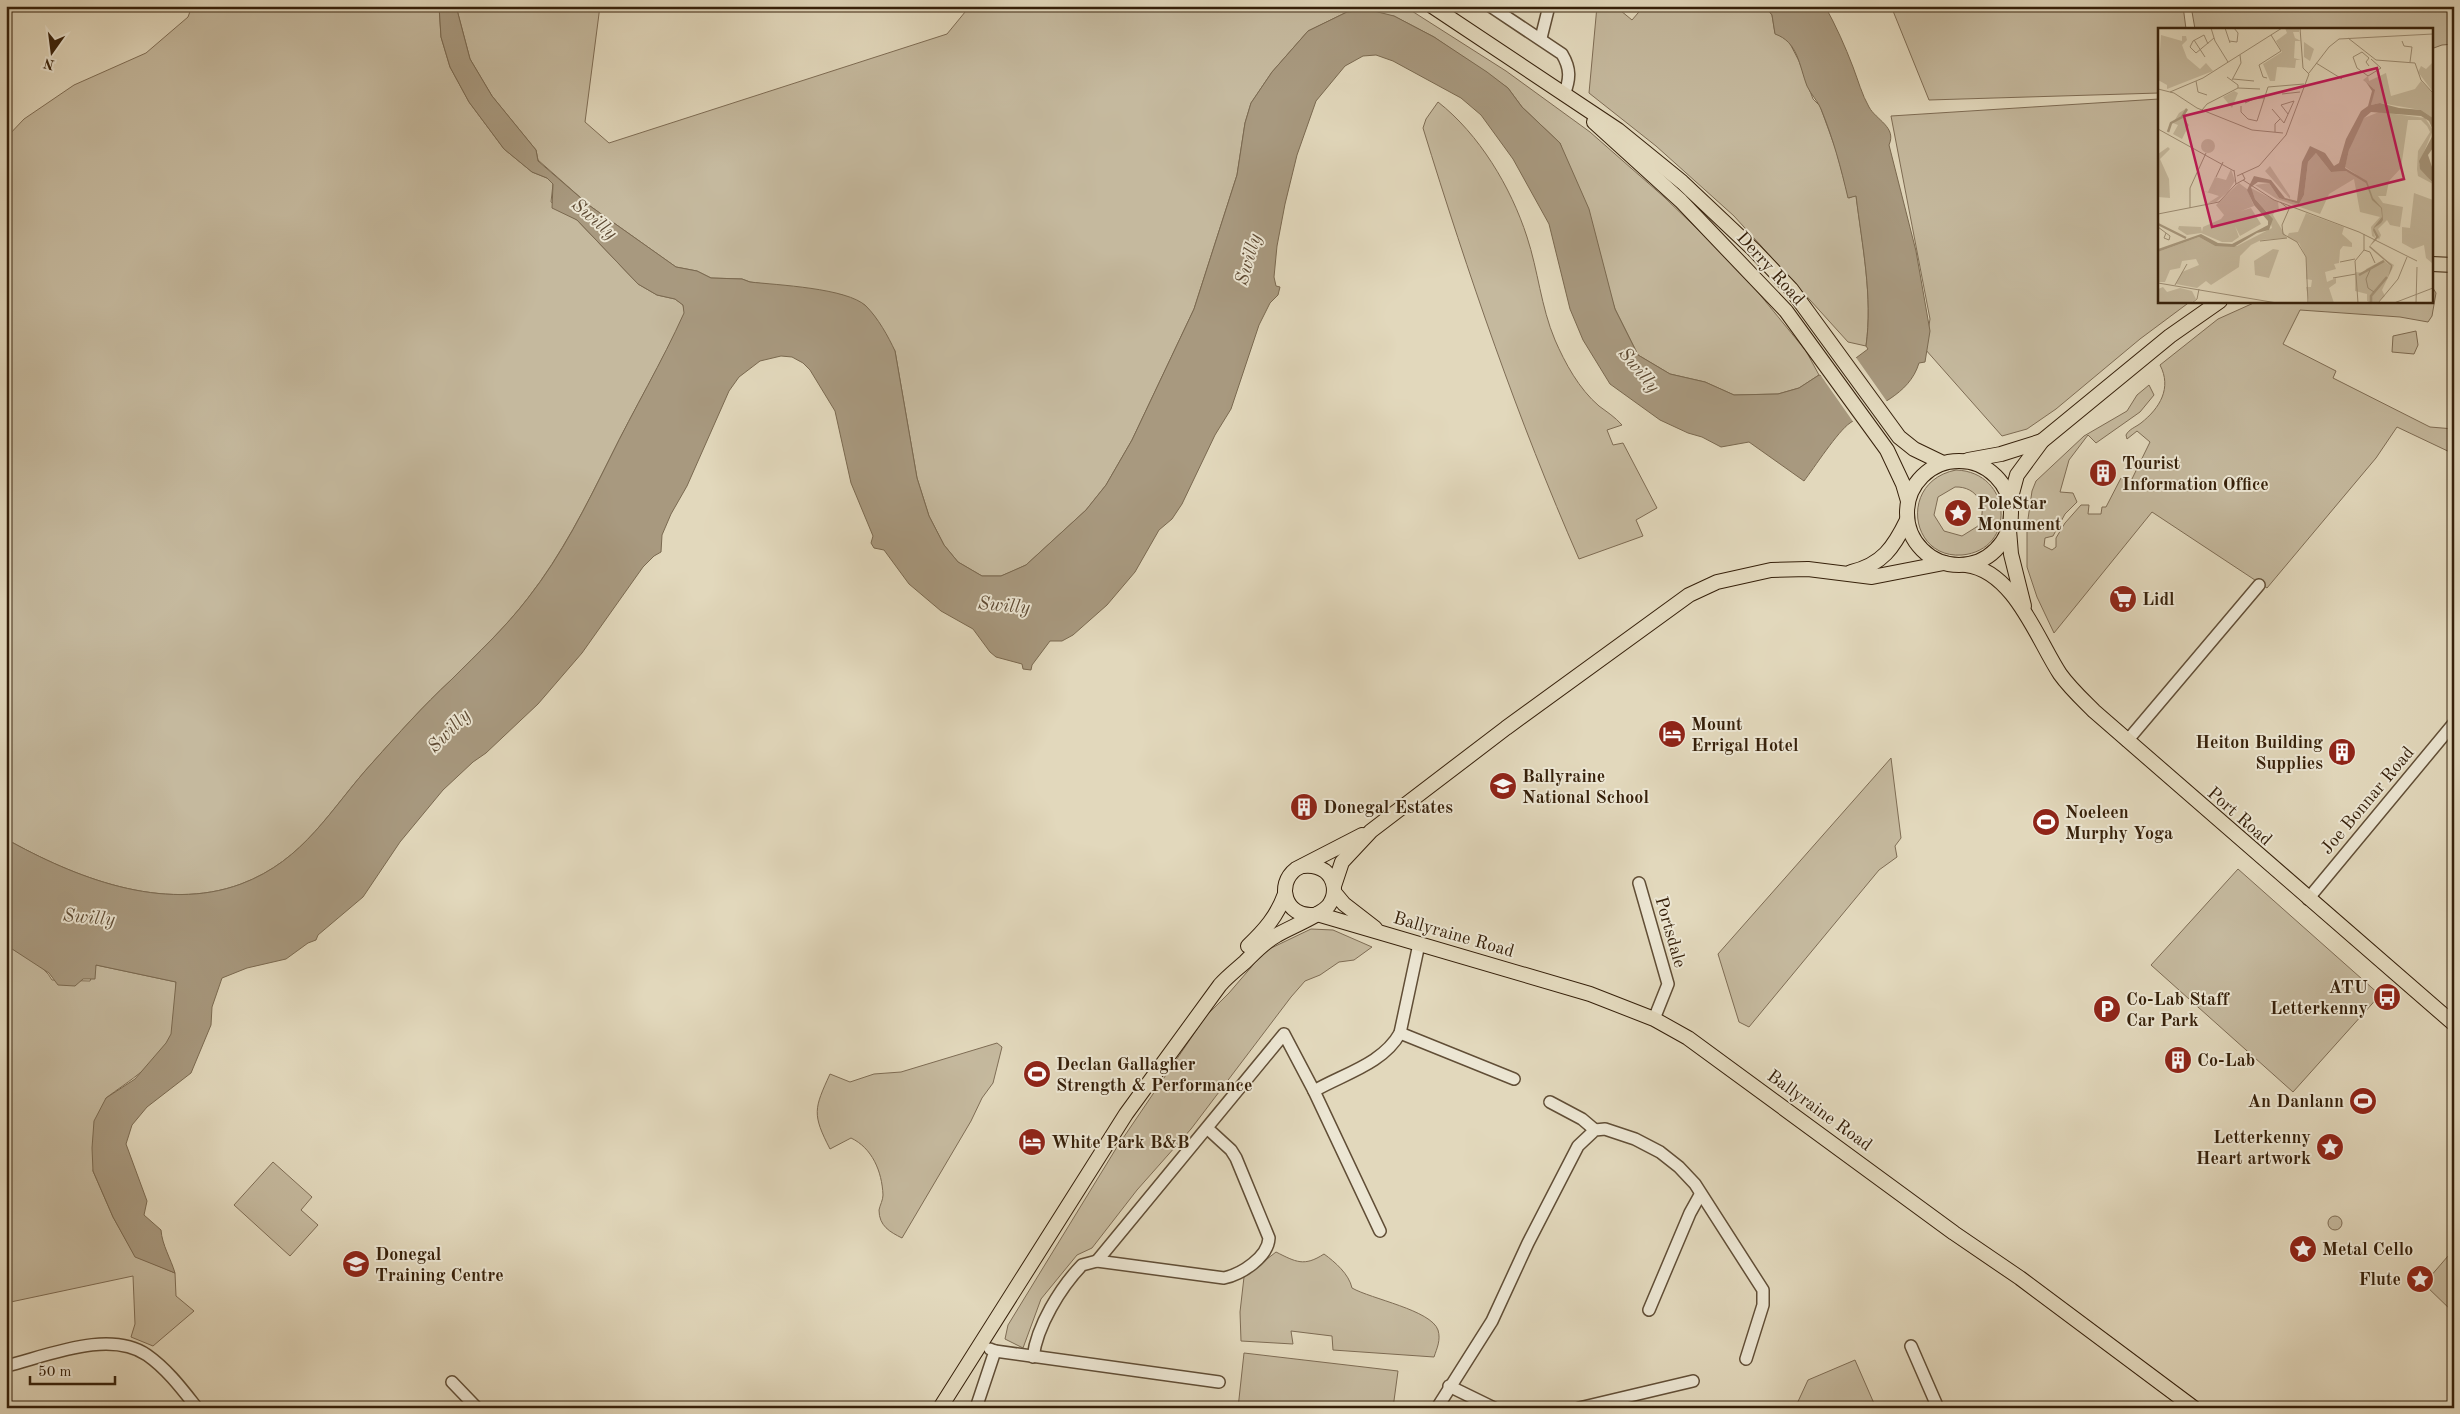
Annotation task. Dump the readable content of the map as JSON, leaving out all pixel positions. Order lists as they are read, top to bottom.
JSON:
{
  "streets": {
    "main road": ["Derry Road", "Port Road", "Ballyraine Road"],
    "street": ["Joe Bonnar Road", "Portsdale"]
  },
  "crossings": [
    ["Joe Bonnar Road", "Port Road"],
    ["Portsdale", "Ballyraine Road"]
  ],
  "water": ["Swilly"],
  "places": {
    "building": [
      "Tourist Information Office",
      "Heiton Building Supplies",
      "Donegal Estates",
      "Co-Lab"
    ],
    "place": [
      "PoleStar Monument",
      "Letterkenny Heart artwork",
      "Metal Cello",
      "Flute"
    ],
    "supermarket": ["Lidl"],
    "hotel": ["Mount Errigal Hotel", "White Park B&B"],
    "school or university": ["Ballyraine National School", "Donegal Training Centre"],
    "sports": ["Noeleen Murphy Yoga", "Declan Gallagher Strength & Performance", "An Danlann"],
    "bus stop": ["ATU Letterkenny"],
    "parking": ["Co-Lab Staff Car Park"]
  },
  "scale_bar": "50 m",
  "north": "bottom"
}
